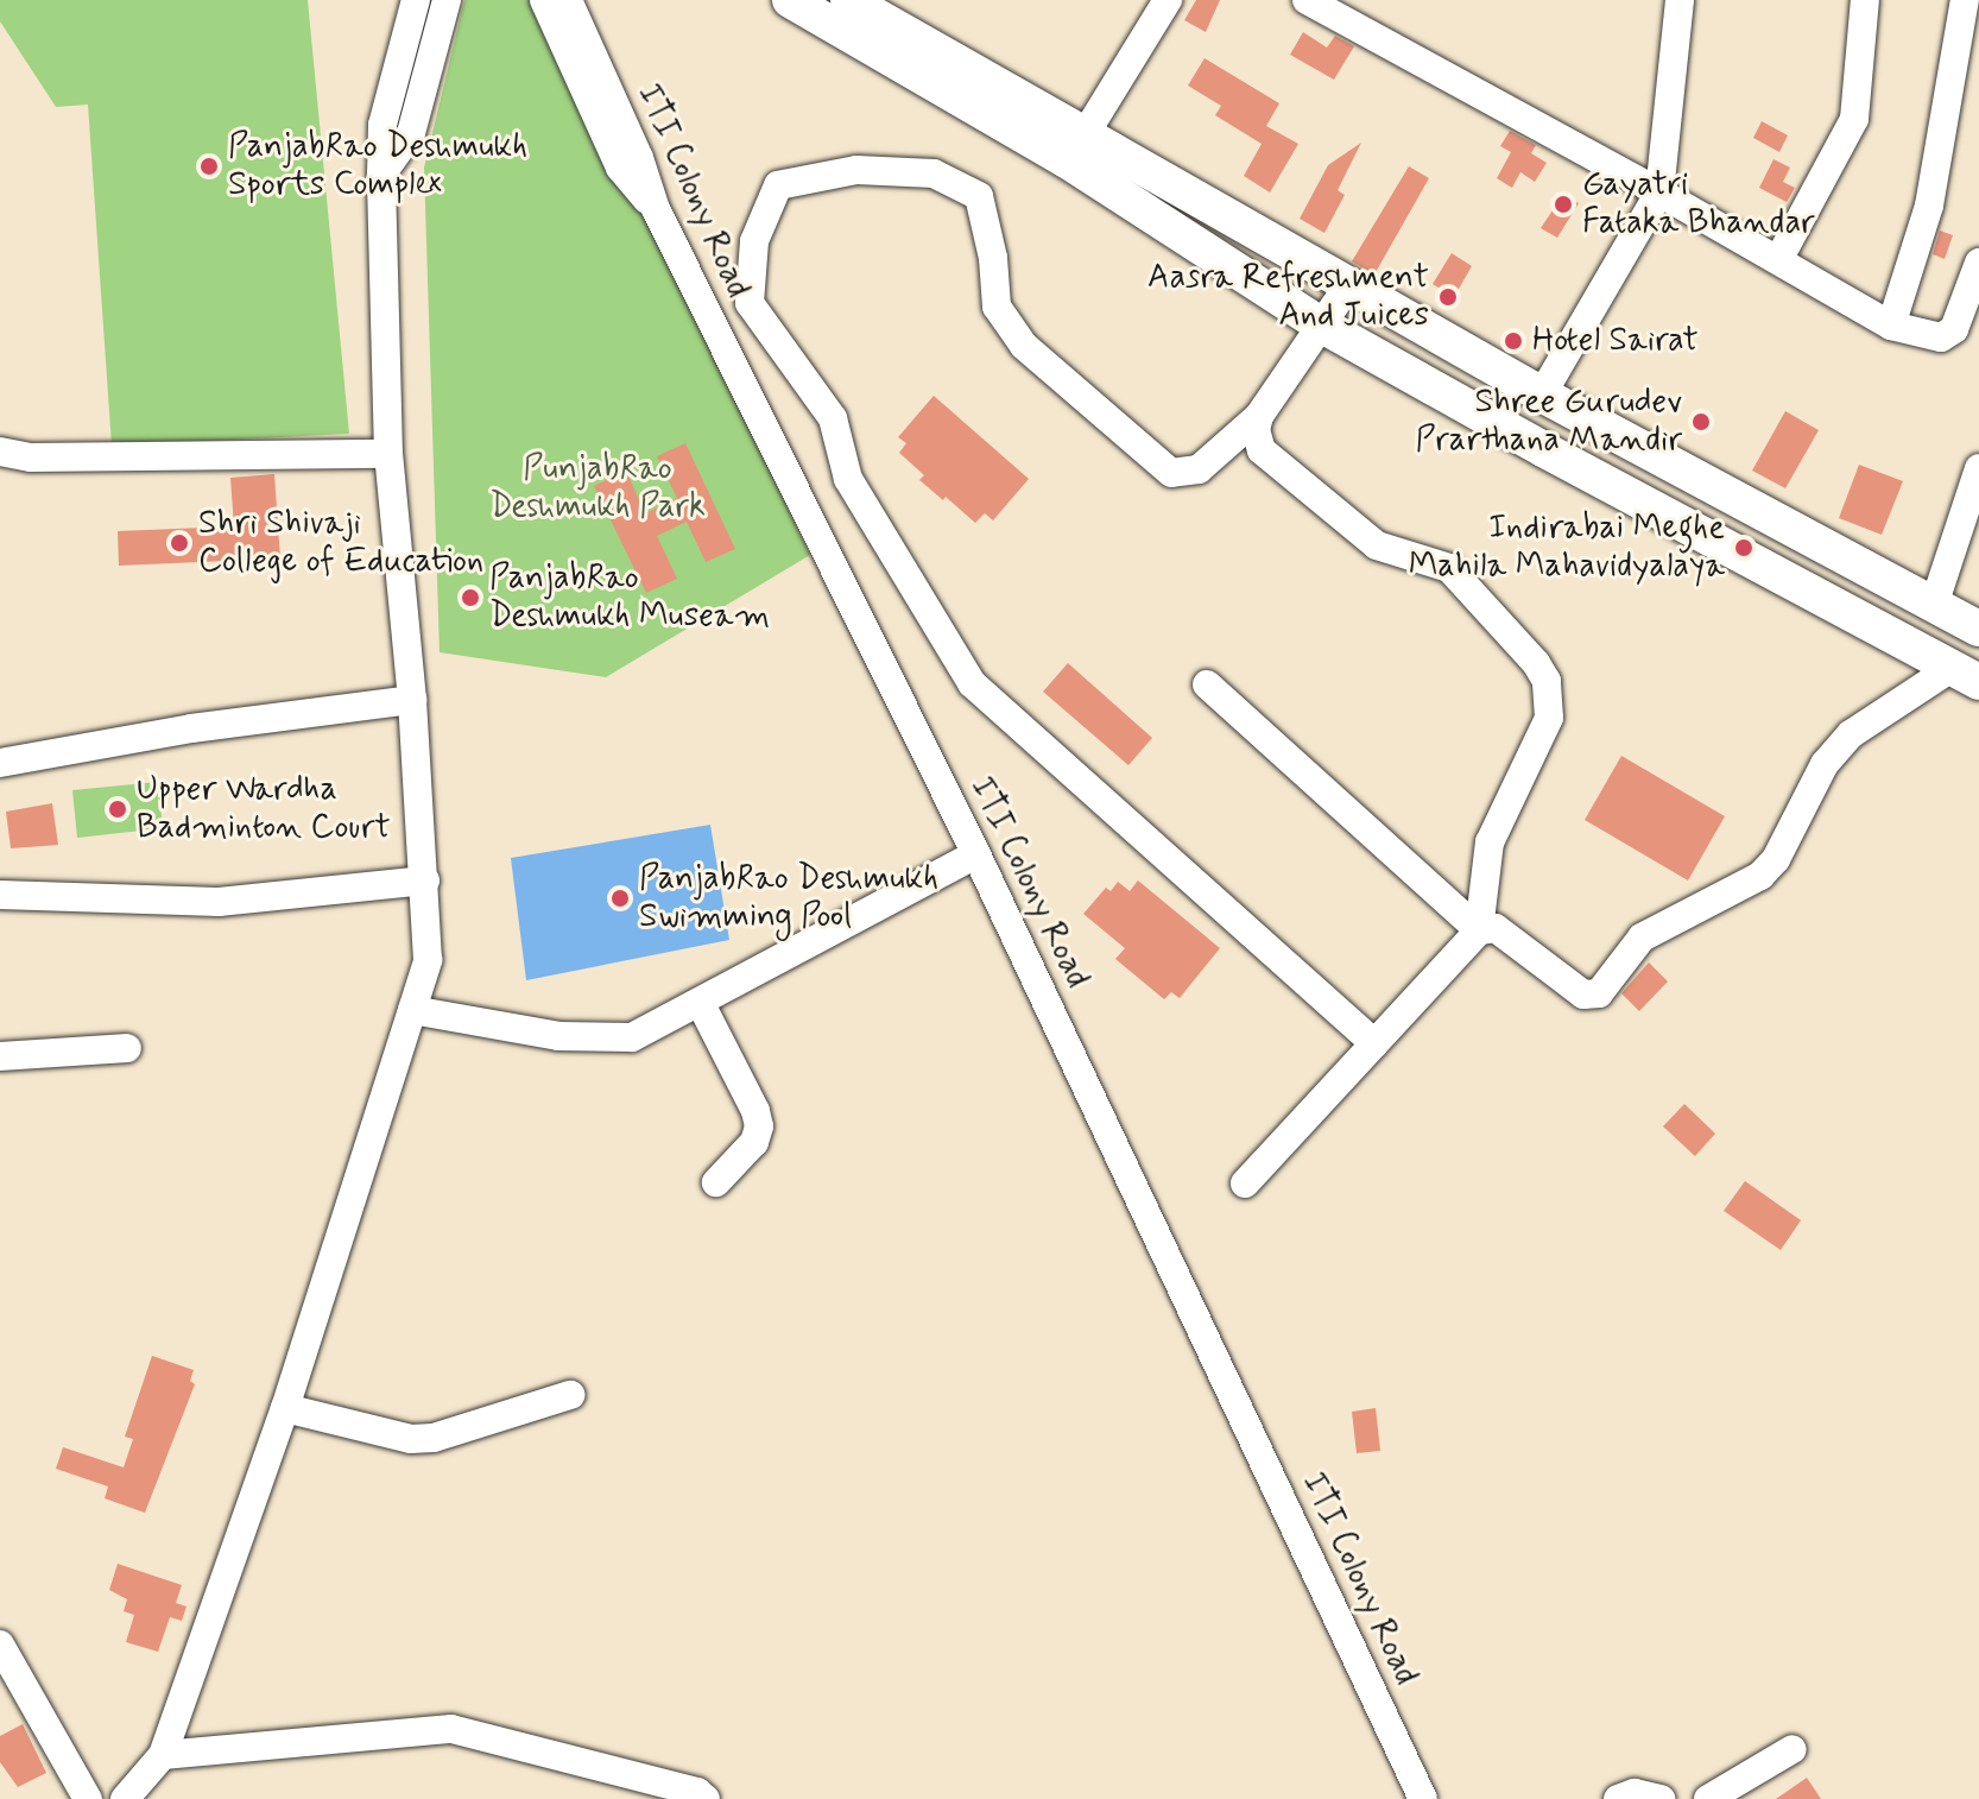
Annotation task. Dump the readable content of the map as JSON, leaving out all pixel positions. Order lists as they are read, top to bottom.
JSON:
{
  "streets": {
    "street": ["ITI Colony Road"]
  },
  "parks": ["PunjabRao Deshmukh Park"],
  "places": [
    "PanjabRao Deshmukh Sports Complex",
    "Gayatri Fataka Bhandar",
    "Aasra Refreshment And Juices",
    "Hotel Sairat",
    "Shree Gurudev Prarthana Mandir",
    "Shri Shivaji College of Education",
    "Indirabai Meghe Mahila Mahavidyalaya",
    "PanjabRao Deshmukh Museam",
    "Upper Wardha Badminton Court",
    "PanjabRao Deshmukh Swimming Pool"
  ]
}
